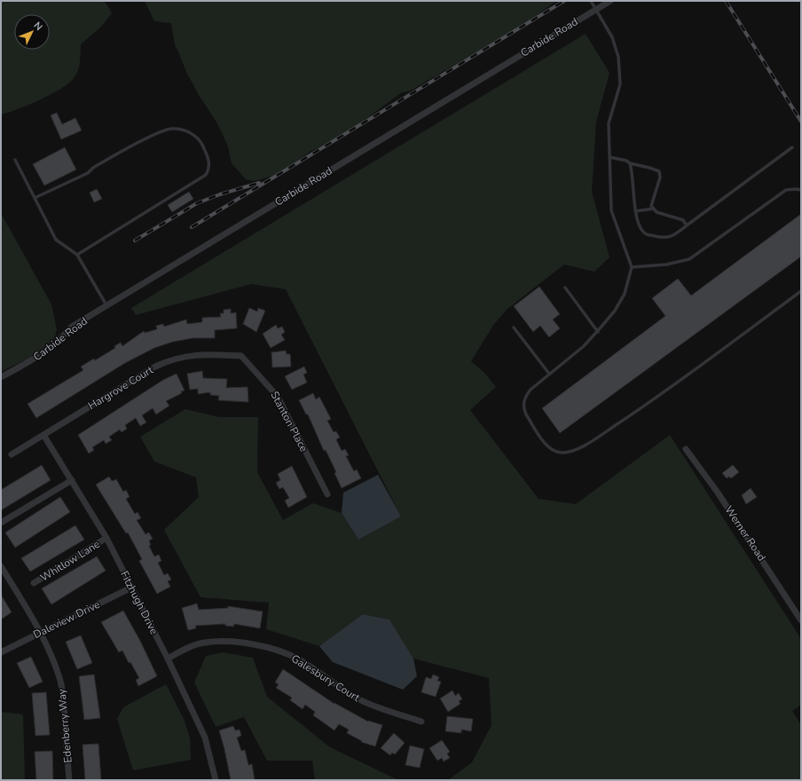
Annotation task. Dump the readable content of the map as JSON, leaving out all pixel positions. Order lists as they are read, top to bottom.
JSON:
{
  "streets": {
    "street": [
      "Carbide Road",
      "Hargrove Court",
      "Stanton Place",
      "Werner Road",
      "Whitlow Lane",
      "Fitzhugh Drive",
      "Daleview Drive",
      "Galesbury Court",
      "Edenberry Way"
    ]
  },
  "crossings": [
    ["Hargrove Court", "Stanton Place"],
    ["Hargrove Court", "Fitzhugh Drive"],
    ["Whitlow Lane", "Fitzhugh Drive"],
    ["Fitzhugh Drive", "Daleview Drive"],
    ["Fitzhugh Drive", "Galesbury Court"],
    ["Daleview Drive", "Edenberry Way"]
  ],
  "north": "top right"
}
